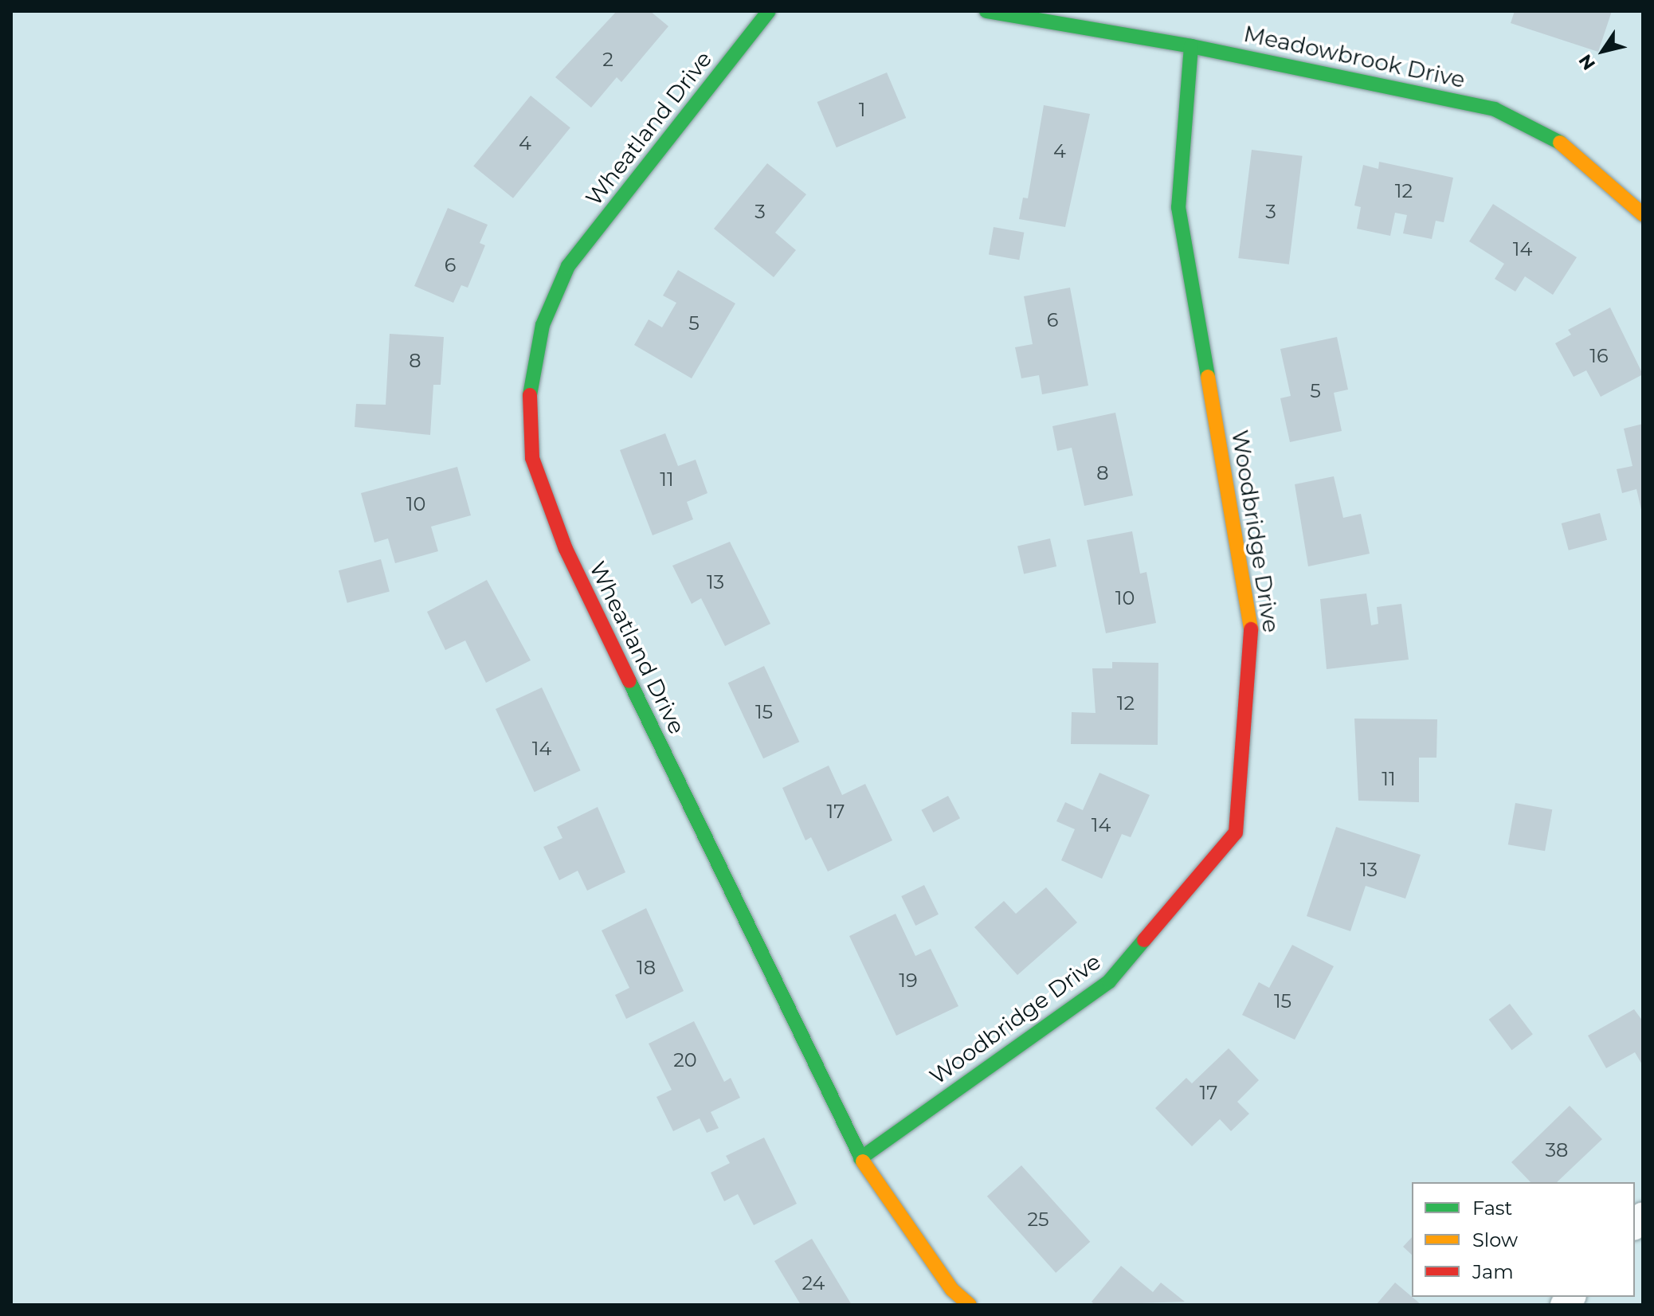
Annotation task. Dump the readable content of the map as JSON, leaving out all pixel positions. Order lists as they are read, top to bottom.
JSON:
{
  "streets": {
    "street": ["Meadowbrook Drive", "Wheatland Drive", "Woodbridge Drive"]
  },
  "crossings": [
    ["Meadowbrook Drive", "Woodbridge Drive"],
    ["Wheatland Drive", "Woodbridge Drive"]
  ],
  "house_numbers": [
    "2",
    "1",
    "4",
    "4",
    "12",
    "3",
    "3",
    "14",
    "6",
    "6",
    "5",
    "16",
    "8",
    "5",
    "8",
    "11",
    "10",
    "13",
    "10",
    "12",
    "15",
    "14",
    "11",
    "17",
    "14",
    "13",
    "18",
    "19",
    "15",
    "20",
    "17",
    "38",
    "25",
    "24"
  ],
  "legend": ["Fast", "Slow", "Jam"],
  "north": "bottom left"
}
